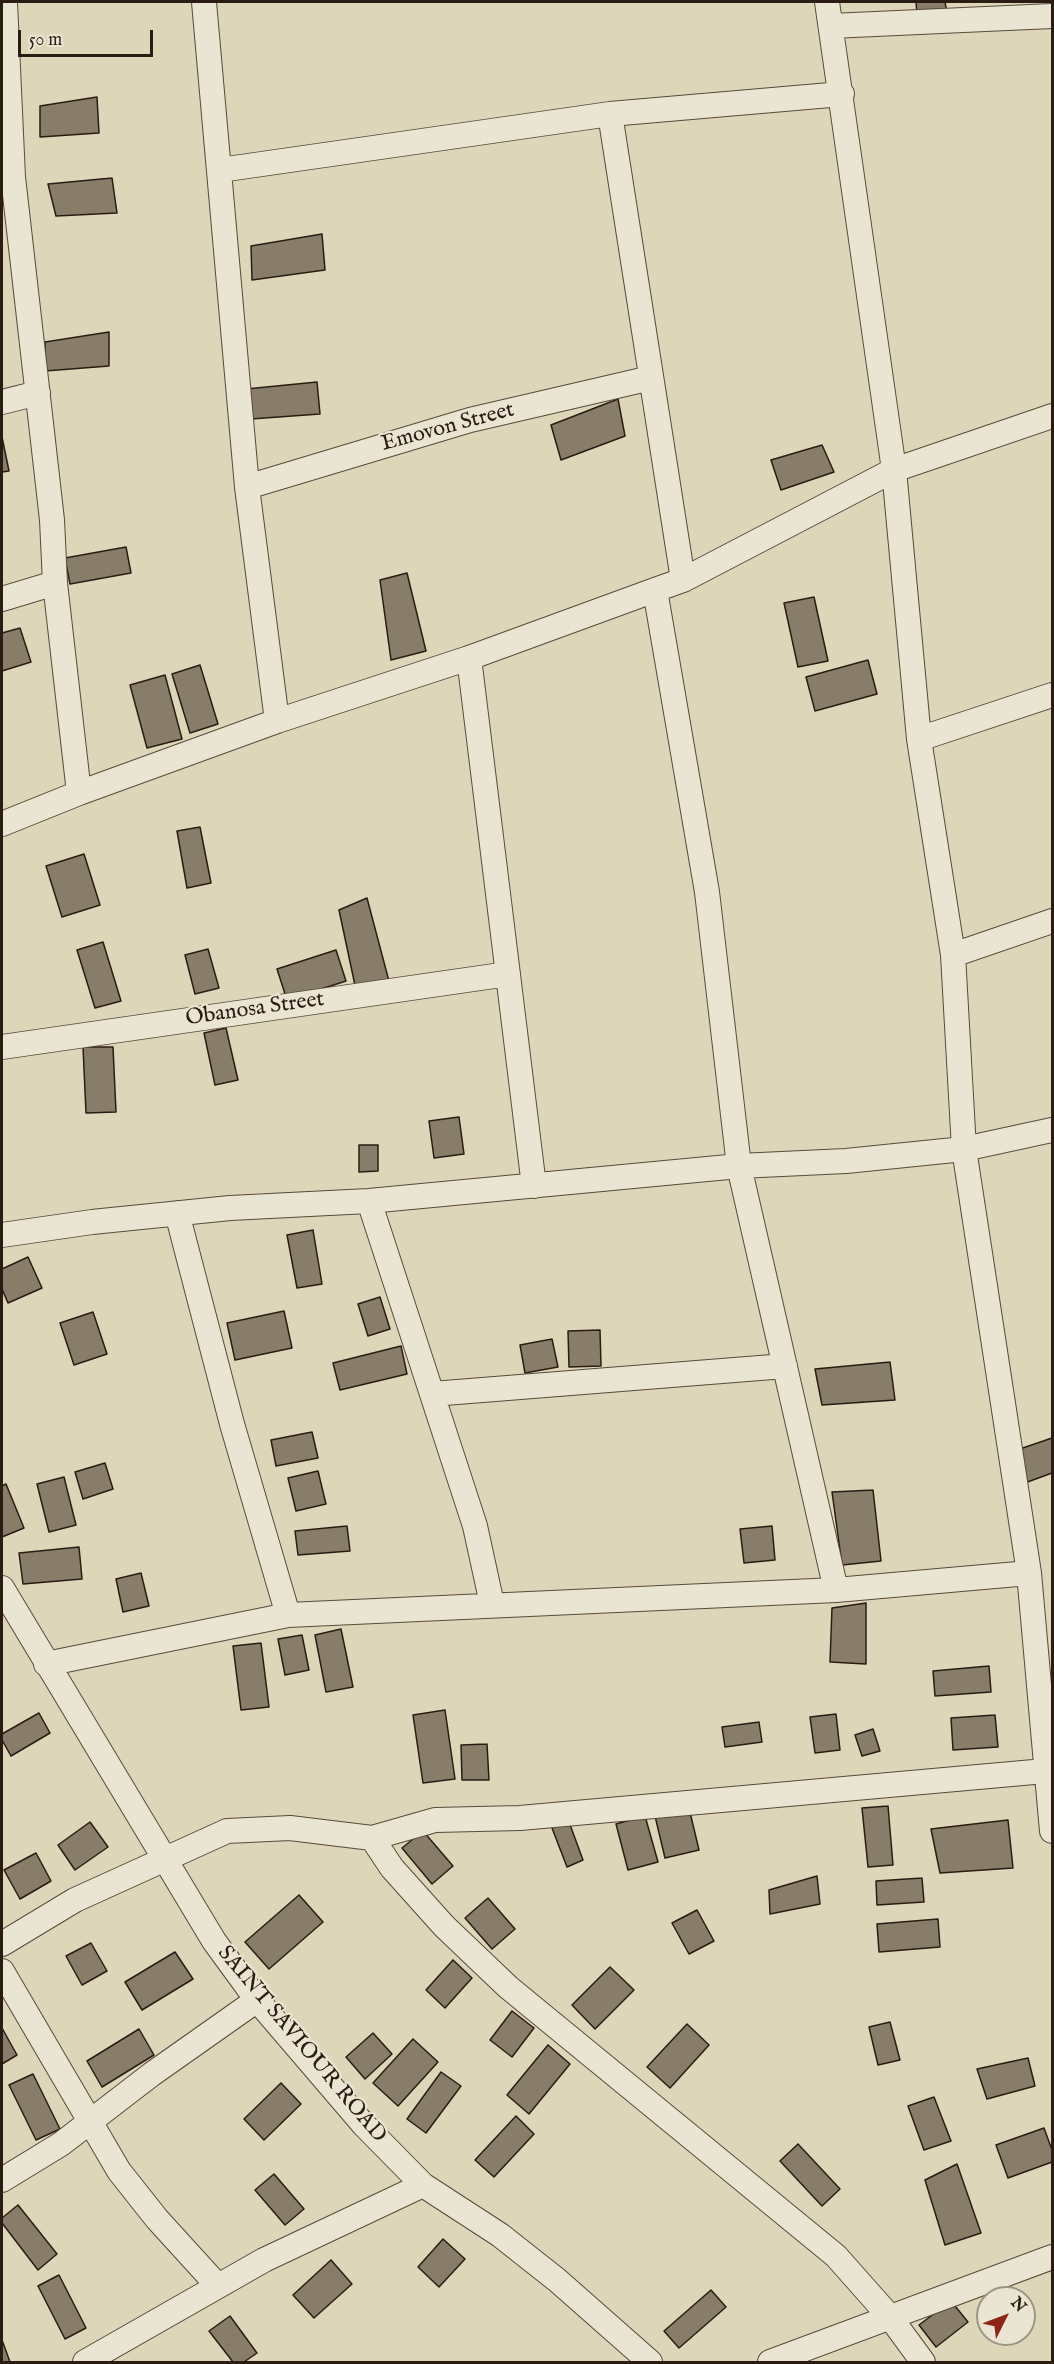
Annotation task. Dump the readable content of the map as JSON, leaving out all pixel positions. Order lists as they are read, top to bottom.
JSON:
{
  "streets": {
    "street": ["Emovon Street", "Obanosa Street", "SAINT SAVIOUR ROAD"]
  },
  "scale_bar": "50 m",
  "north": "top right"
}
